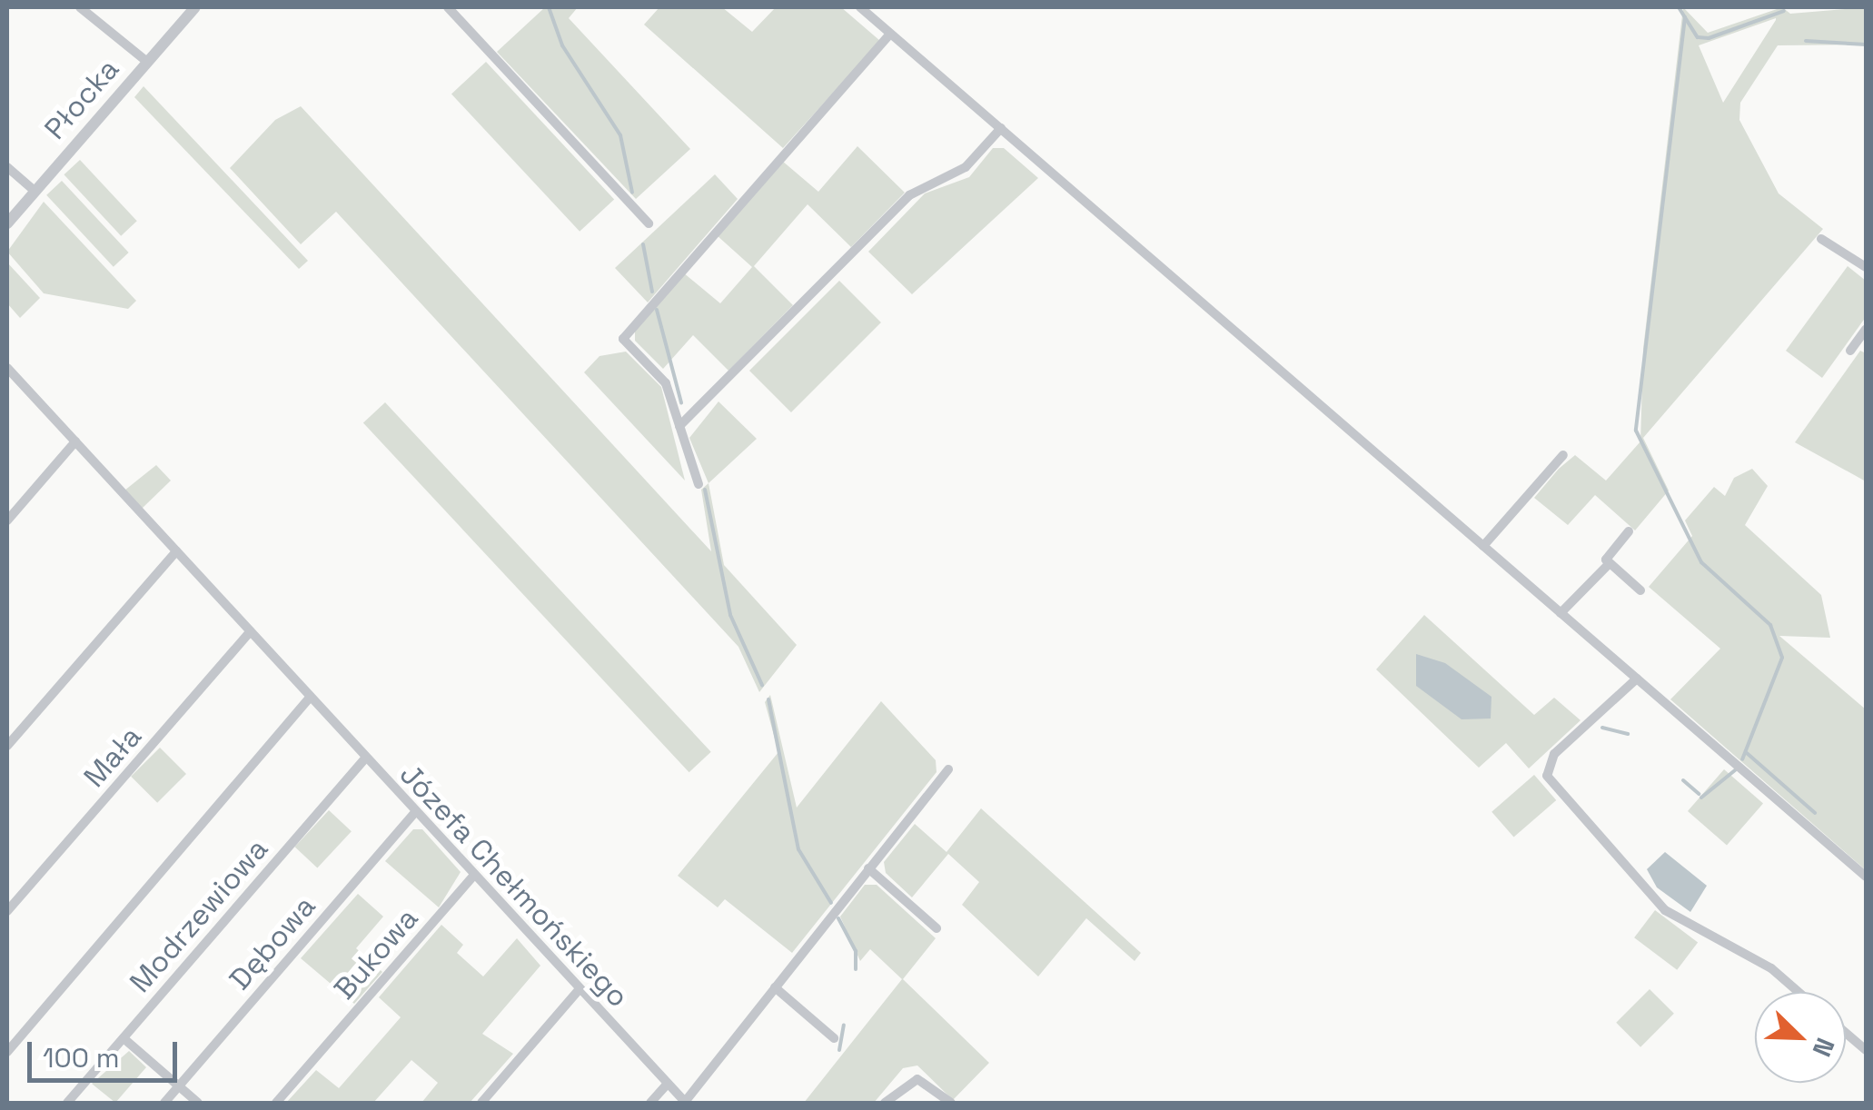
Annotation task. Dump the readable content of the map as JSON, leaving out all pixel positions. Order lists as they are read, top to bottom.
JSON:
{
  "streets": {
    "street": [
      "Płocka",
      "Mała",
      "Józefa Chełmońskiego",
      "Modrzewiowa",
      "Dębowa",
      "Bukowa"
    ]
  },
  "crossings": [
    ["Mała", "Józefa Chełmońskiego"],
    ["Józefa Chełmońskiego", "Modrzewiowa"],
    ["Józefa Chełmońskiego", "Dębowa"],
    ["Józefa Chełmońskiego", "Bukowa"]
  ],
  "scale_bar": "100 m",
  "north": "bottom right"
}
